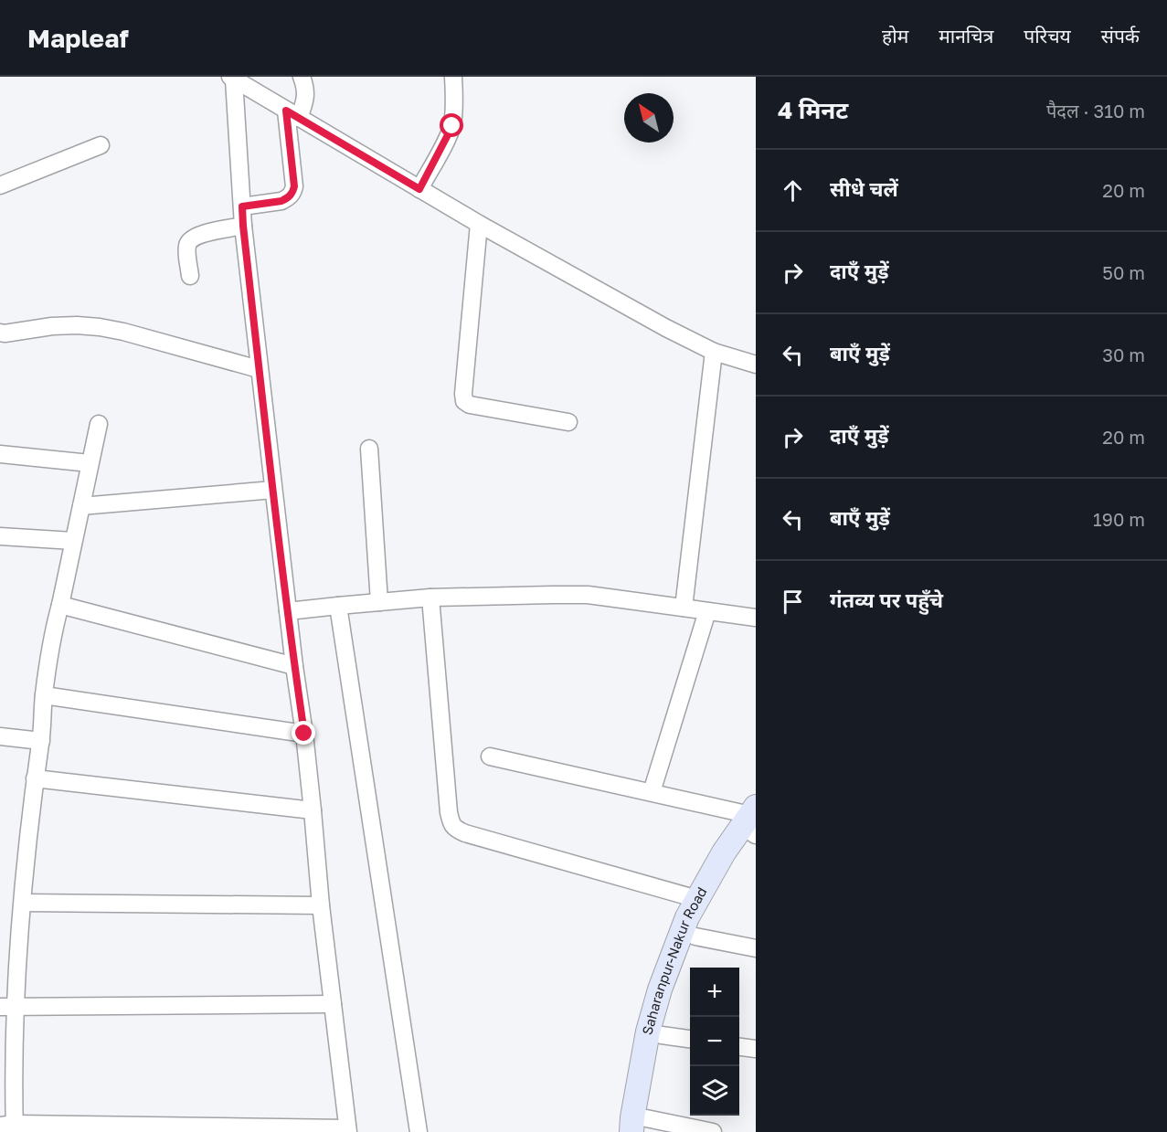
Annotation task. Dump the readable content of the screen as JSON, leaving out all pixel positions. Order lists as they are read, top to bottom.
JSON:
{
  "streets": {
    "main road": ["Saharanpur-Nakur Road"]
  },
  "north": "top left",
  "page": {
    "header": "Mapleaf",
    "nav": [
      "होम",
      "मानचित्र",
      "परिचय",
      "संपर्क"
    ],
    "heading": ["4 मिनट", "पैदल · 310 m"],
    "list": [
      ["सीधे चलें", "20 m"],
      ["दाएँ मुड़ें", "50 m"],
      ["बाएँ मुड़ें", "30 m"],
      ["दाएँ मुड़ें", "20 m"],
      ["बाएँ मुड़ें", "190 m"],
      "गंतव्य पर पहुँचे"
    ],
    "map_buttons": ["+", "−"]
  }
}
